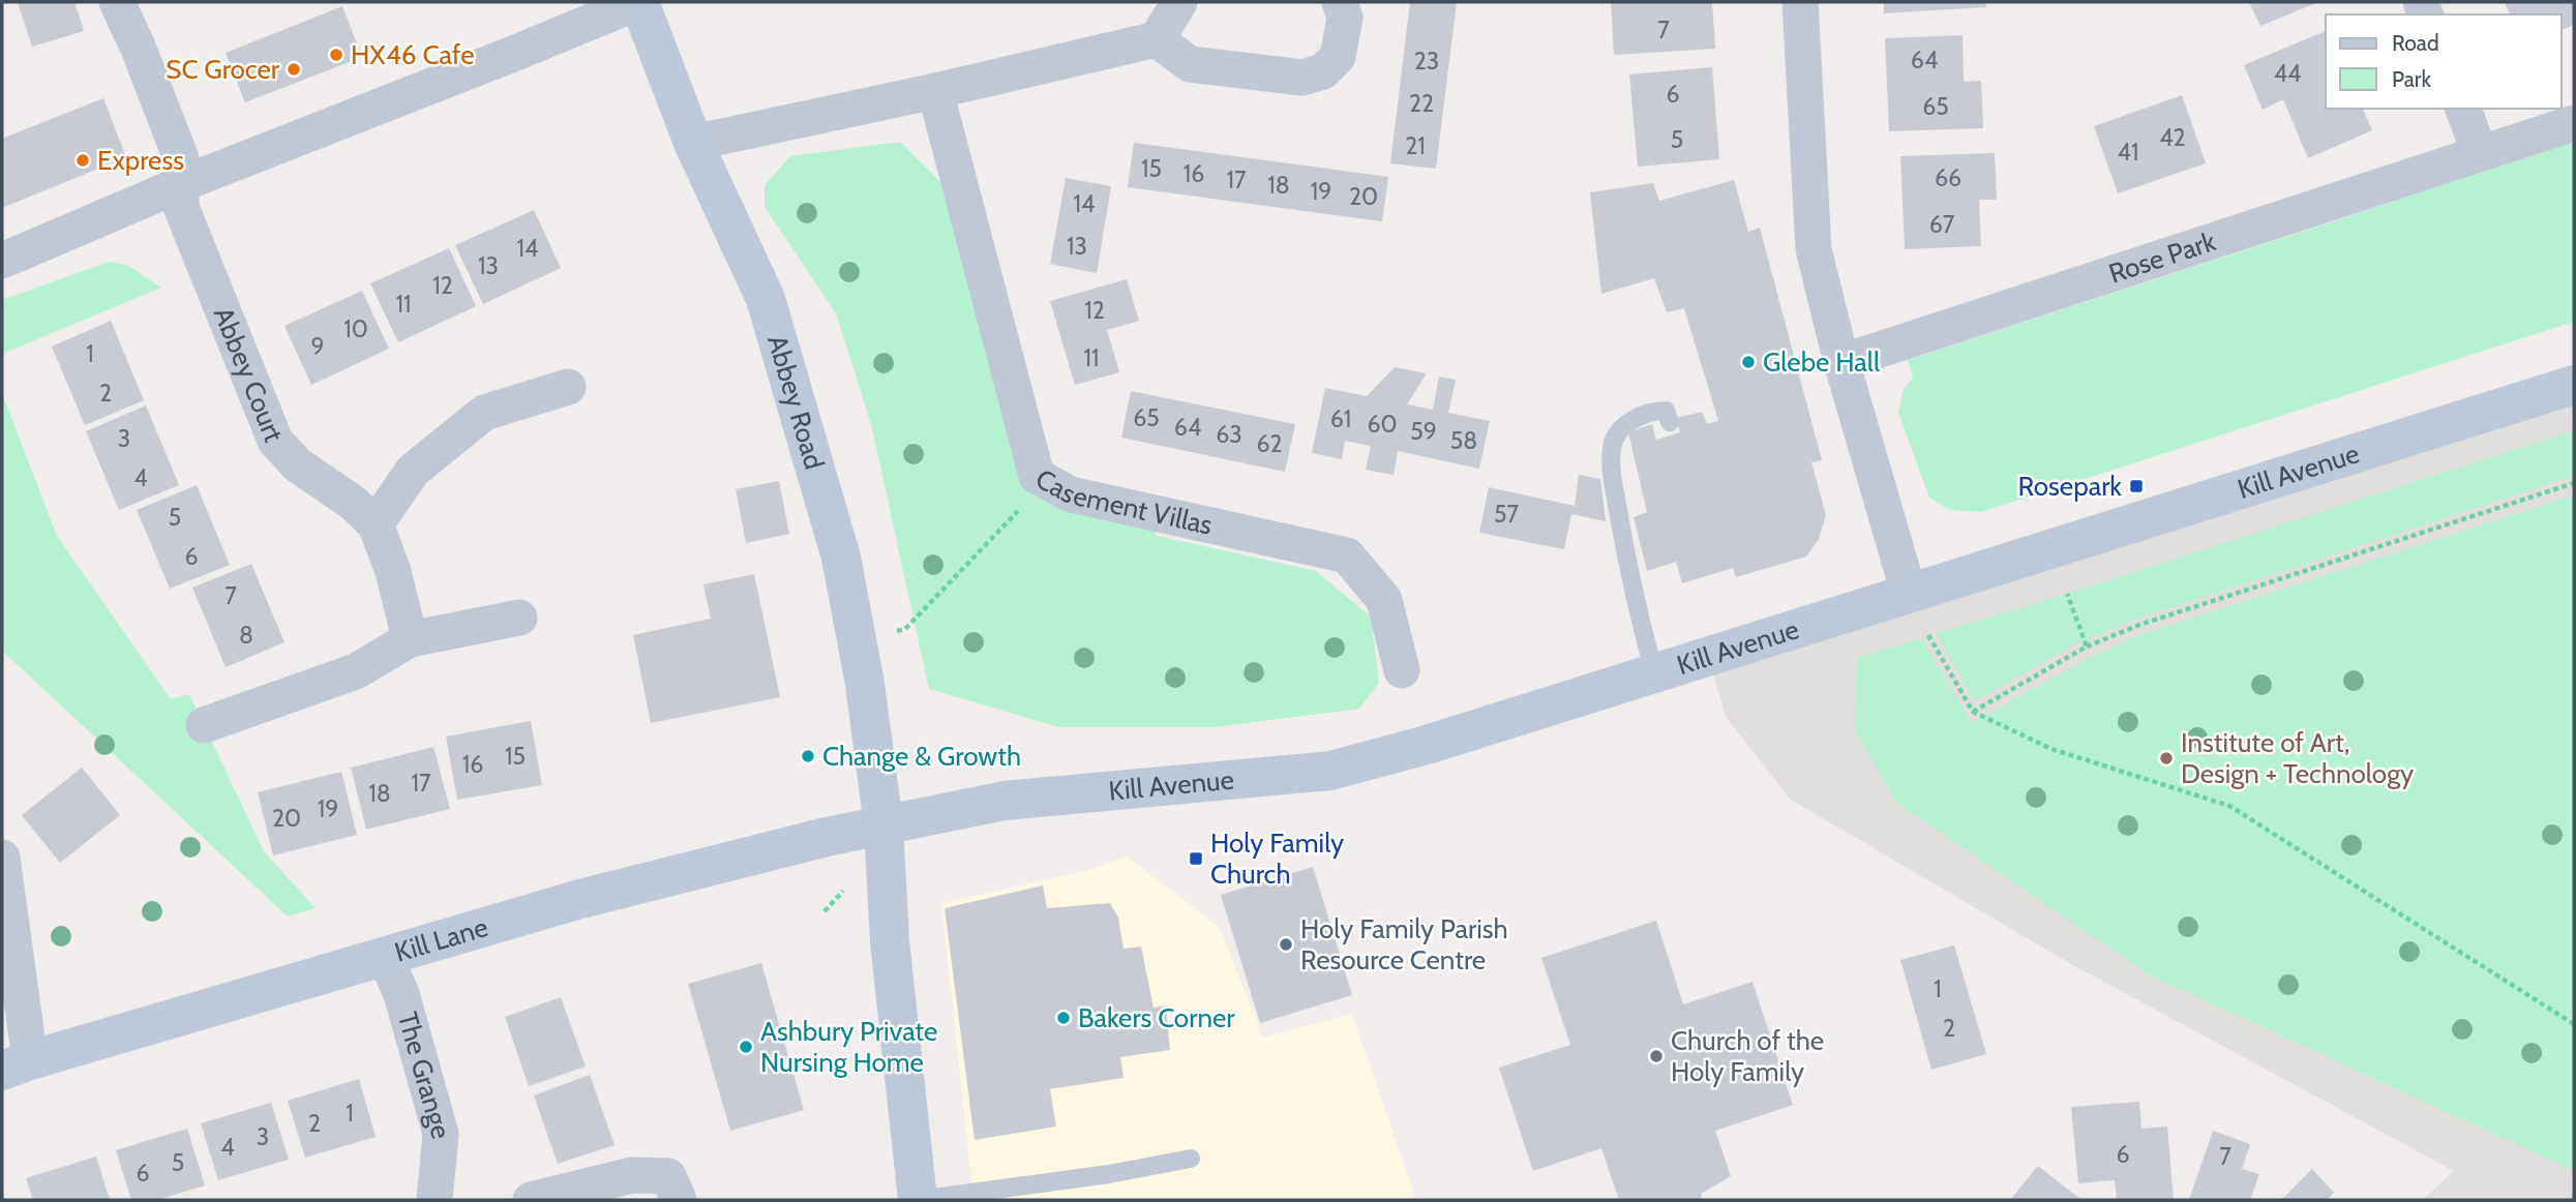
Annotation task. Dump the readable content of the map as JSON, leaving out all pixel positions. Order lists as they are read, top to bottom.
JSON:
{
  "streets": {
    "main road": ["Abbey Road", "Kill Avenue", "Kill Lane"],
    "street": [
      "Rose Park",
      "Abbey Court",
      "Casement Villas",
      "The Grange"
    ]
  },
  "crossings": [
    ["Abbey Court", "Abbey Road"],
    ["Abbey Road", "Kill Avenue"],
    ["Abbey Road", "Kill Lane"],
    ["Kill Avenue", "Kill Lane"],
    ["Kill Lane", "The Grange"]
  ],
  "places": {
    "other": [
      "HX46 Cafe",
      "SC Grocer",
      "Express",
      "Glebe Hall",
      "Change & Growth",
      "Institute of Art, Design + Technology",
      "Holy Family Parish Resource Centre",
      "Bakers Corner",
      "Ashbury Private Nursing Home",
      "Church of the Holy Family"
    ],
    "transit": ["Rosepark", "Holy Family Church"]
  },
  "house_numbers": [
    "7",
    "64",
    "23",
    "44",
    "6",
    "22",
    "65",
    "42",
    "5",
    "21",
    "41",
    "15",
    "16",
    "66",
    "17",
    "18",
    "19",
    "20",
    "14",
    "67",
    "13",
    "14",
    "13",
    "12",
    "11",
    "12",
    "10",
    "9",
    "1",
    "11",
    "2",
    "65",
    "61",
    "60",
    "64",
    "59",
    "63",
    "3",
    "58",
    "62",
    "4",
    "57",
    "5",
    "6",
    "7",
    "8",
    "15",
    "16",
    "17",
    "18",
    "19",
    "20",
    "1",
    "2",
    "1",
    "2",
    "3",
    "4",
    "6",
    "7",
    "5",
    "6"
  ],
  "legend": ["Road", "Park"]
}
